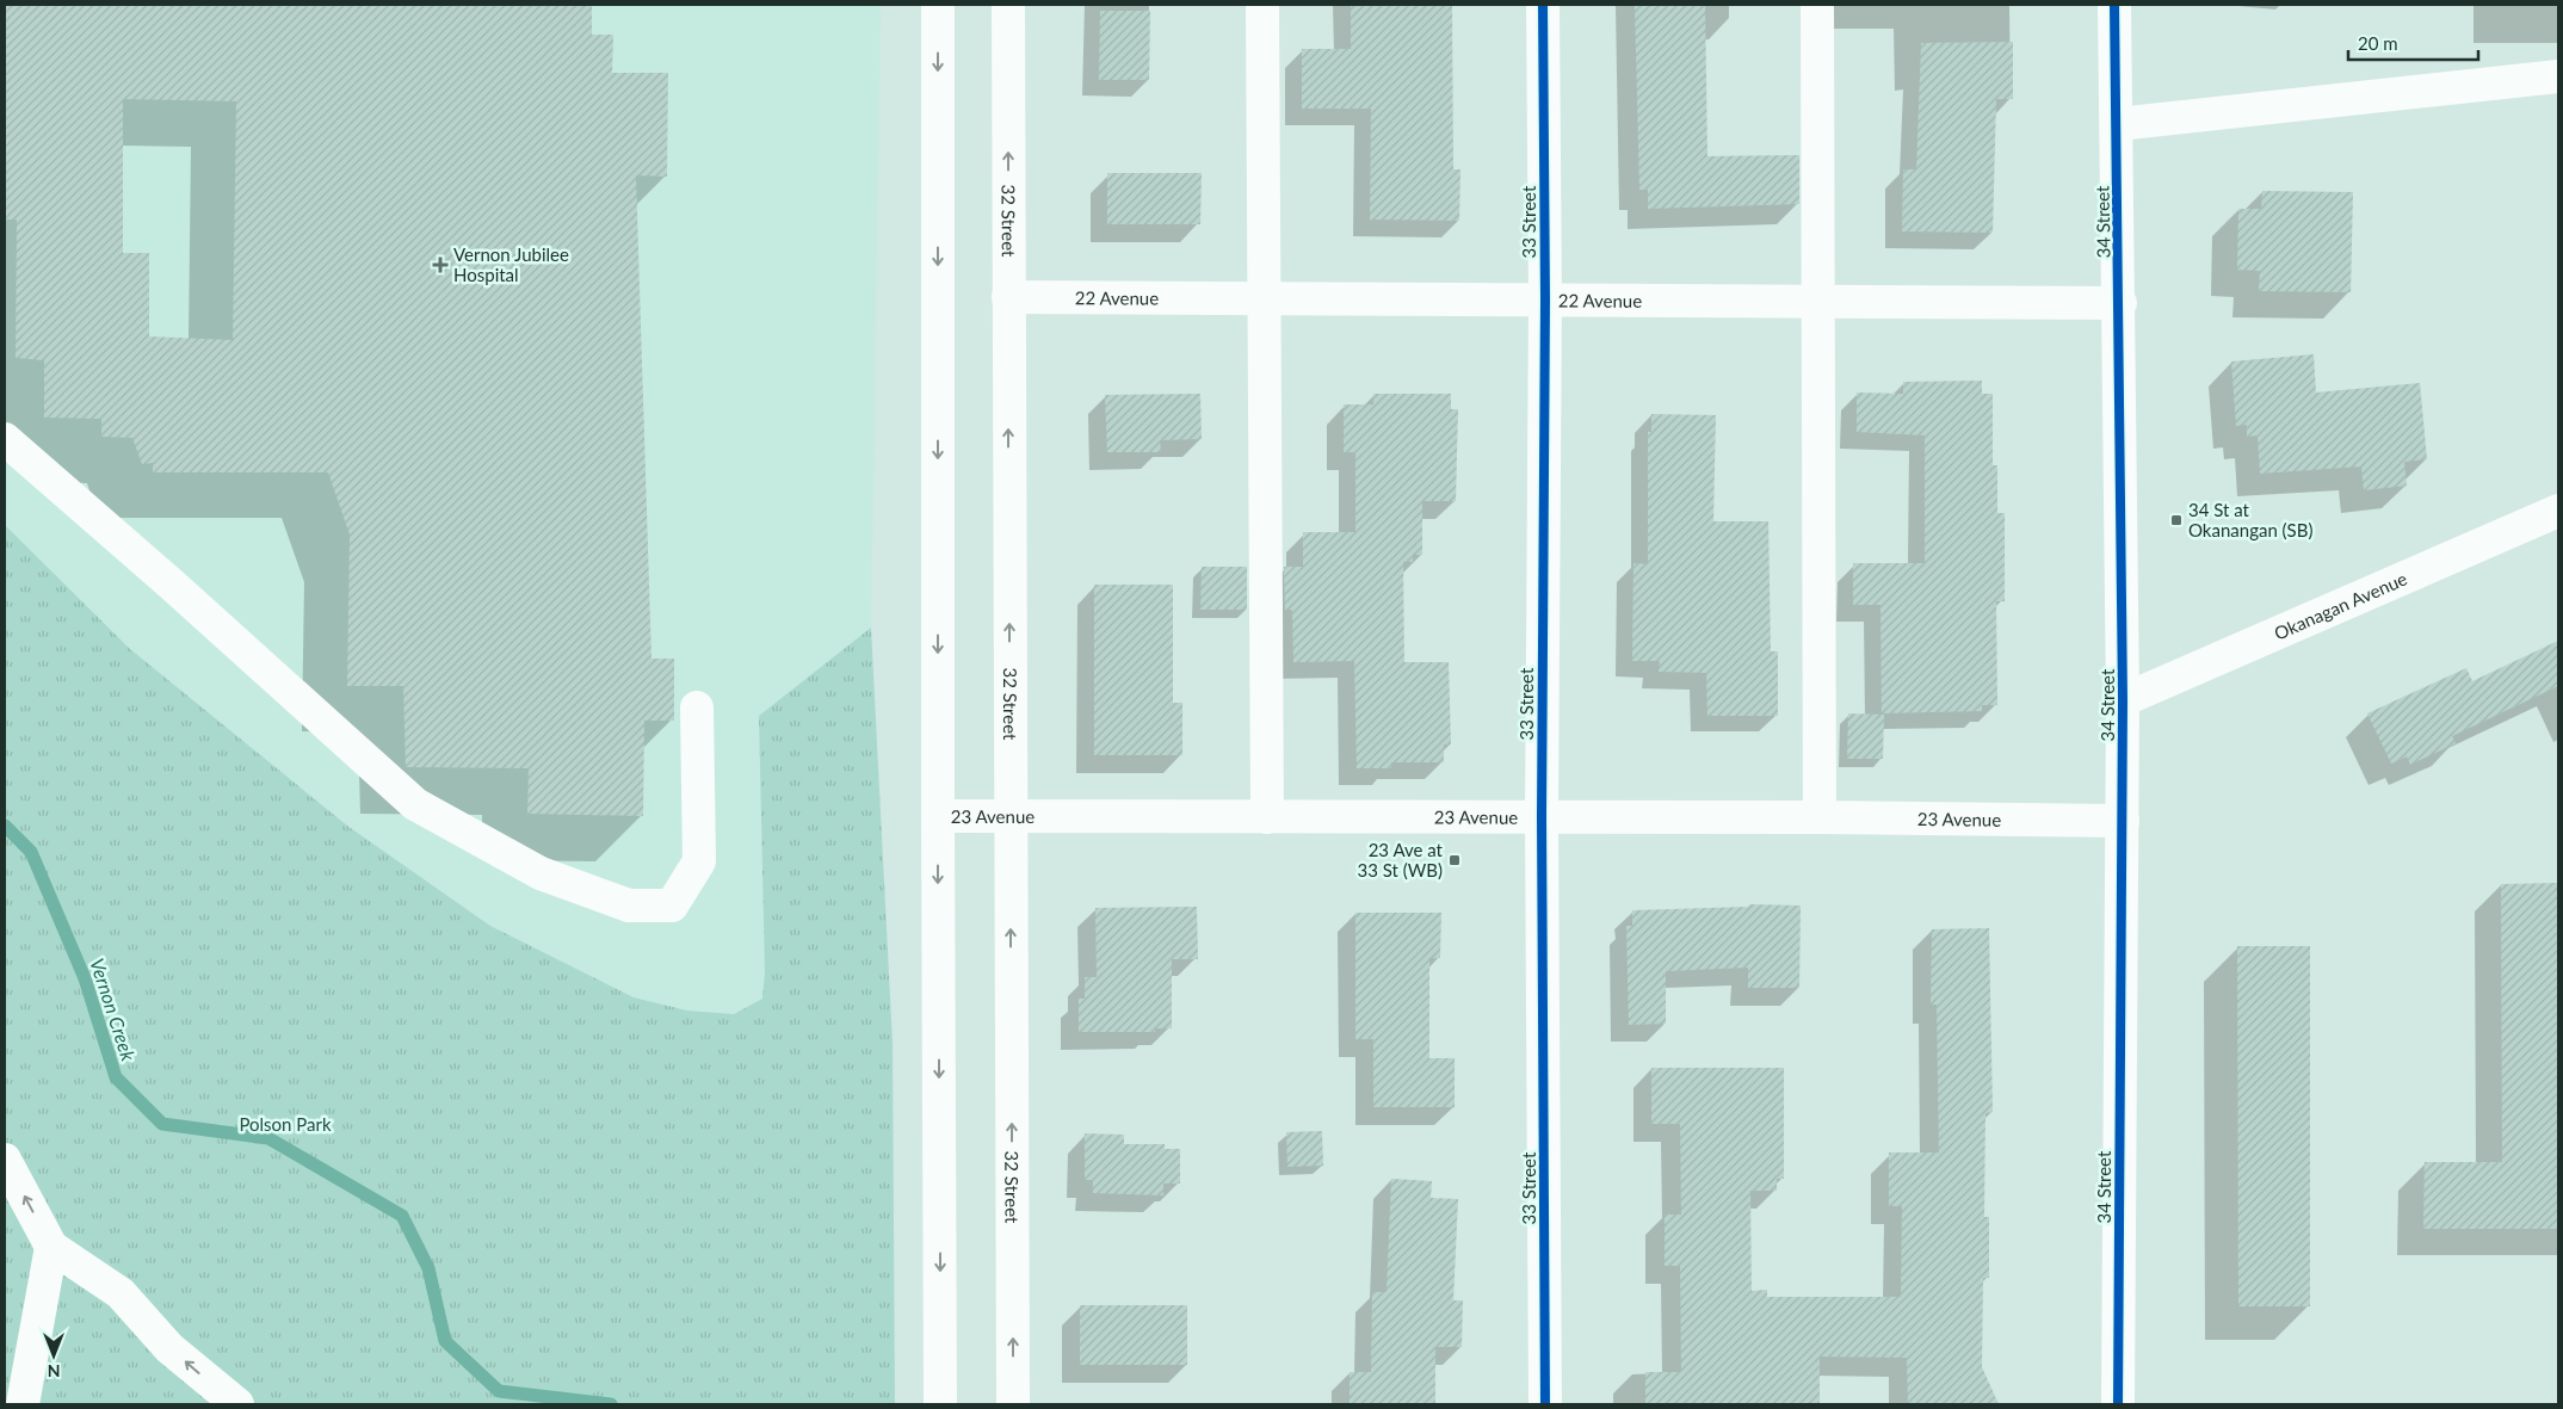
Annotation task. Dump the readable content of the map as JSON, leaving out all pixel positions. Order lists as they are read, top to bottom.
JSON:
{
  "streets": {
    "main road": [
      "32 Street",
      "33 Street",
      "34 Street",
      "22 Avenue",
      "Okanagan Avenue",
      "23 Avenue"
    ]
  },
  "crossings": [
    ["32 Street", "22 Avenue"],
    ["32 Street", "23 Avenue"],
    ["33 Street", "22 Avenue"],
    ["33 Street", "23 Avenue"],
    ["34 Street", "22 Avenue"],
    ["34 Street", "Okanagan Avenue"],
    ["34 Street", "23 Avenue"]
  ],
  "water": ["Vernon Creek"],
  "parks": ["Polson Park"],
  "places": {
    "health": ["Vernon Jubilee Hospital"],
    "transit": ["34 St at Okanangan (SB)", "23 Ave at 33 St (WB)"]
  },
  "scale_bar": "20 m",
  "north": "bottom"
}
